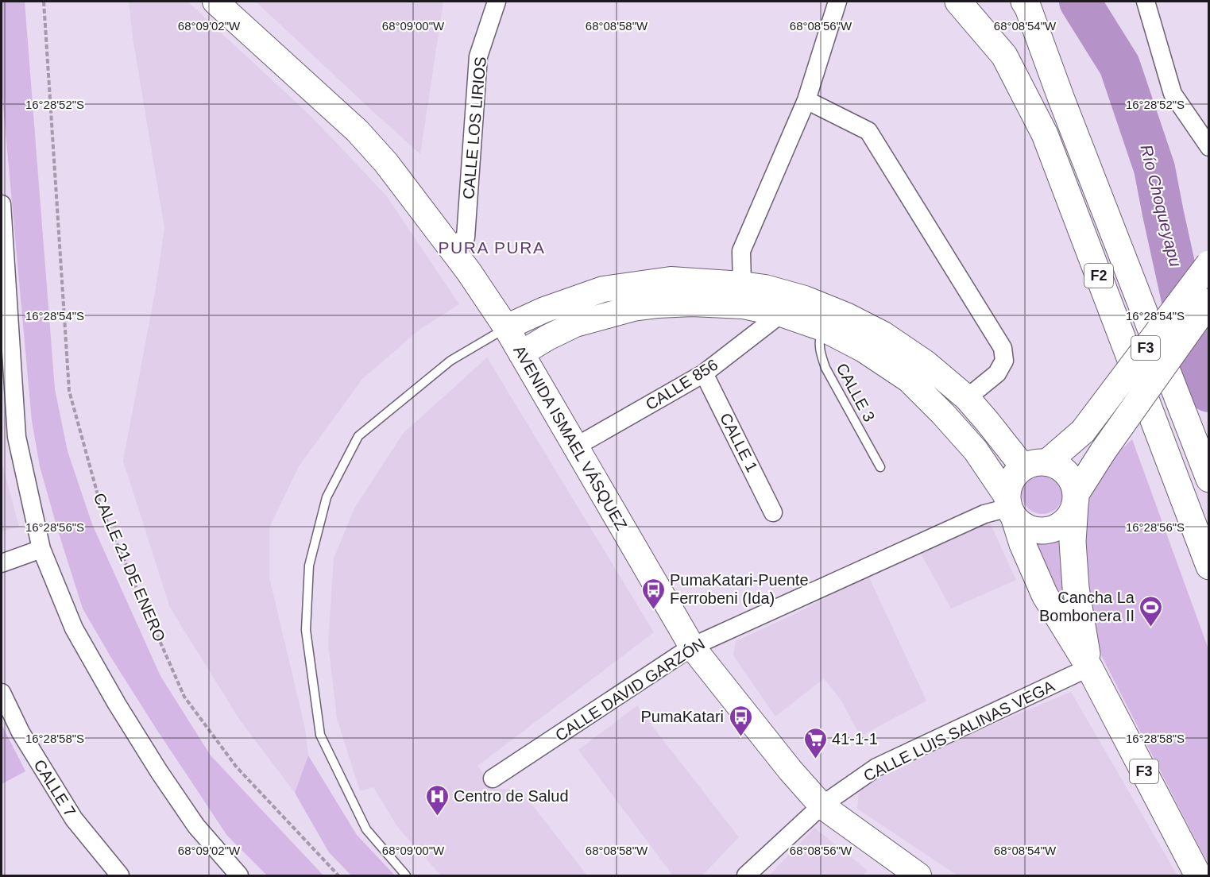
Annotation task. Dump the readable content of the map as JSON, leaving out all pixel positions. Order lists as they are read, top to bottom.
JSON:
{
  "streets": {
    "highway": ["F2", "F3"],
    "street": [
      "CALLE LOS LIRIOS",
      "CALLE 856",
      "AVENIDA ISMAEL VÁSQUEZ",
      "CALLE 1",
      "CALLE DAVID GARZÓN",
      "CALLE LUIS SALINAS VEGA",
      "CALLE 7"
    ],
    "lane": ["CALLE 3"],
    "path": ["CALLE 21 DE ENERO"]
  },
  "crossings": [
    ["CALLE LOS LIRIOS", "AVENIDA ISMAEL VÁSQUEZ"],
    ["F3", "CALLE DAVID GARZÓN"],
    ["F3", "CALLE LUIS SALINAS VEGA"],
    ["CALLE 856", "AVENIDA ISMAEL VÁSQUEZ"],
    ["CALLE 856", "CALLE 1"],
    ["AVENIDA ISMAEL VÁSQUEZ", "CALLE DAVID GARZÓN"],
    ["AVENIDA ISMAEL VÁSQUEZ", "CALLE LUIS SALINAS VEGA"]
  ],
  "districts": ["PURA PURA"],
  "water": ["Río Choqueyapu"],
  "places": {
    "bus stop": ["PumaKatari-Puente Ferrobeni (Ida)", "PumaKatari"],
    "sports": ["Cancha La Bombonera II"],
    "supermarket": ["41-1-1"],
    "hospital": ["Centro de Salud"]
  },
  "coordinates": [
    "68°09'02\"W",
    "68°09'00\"W",
    "68°08'58\"W",
    "68°08'56\"W",
    "68°08'54\"W",
    "16°28'52\"S",
    "16°28'54\"S",
    "16°28'56\"S",
    "16°28'58\"S"
  ]
}
